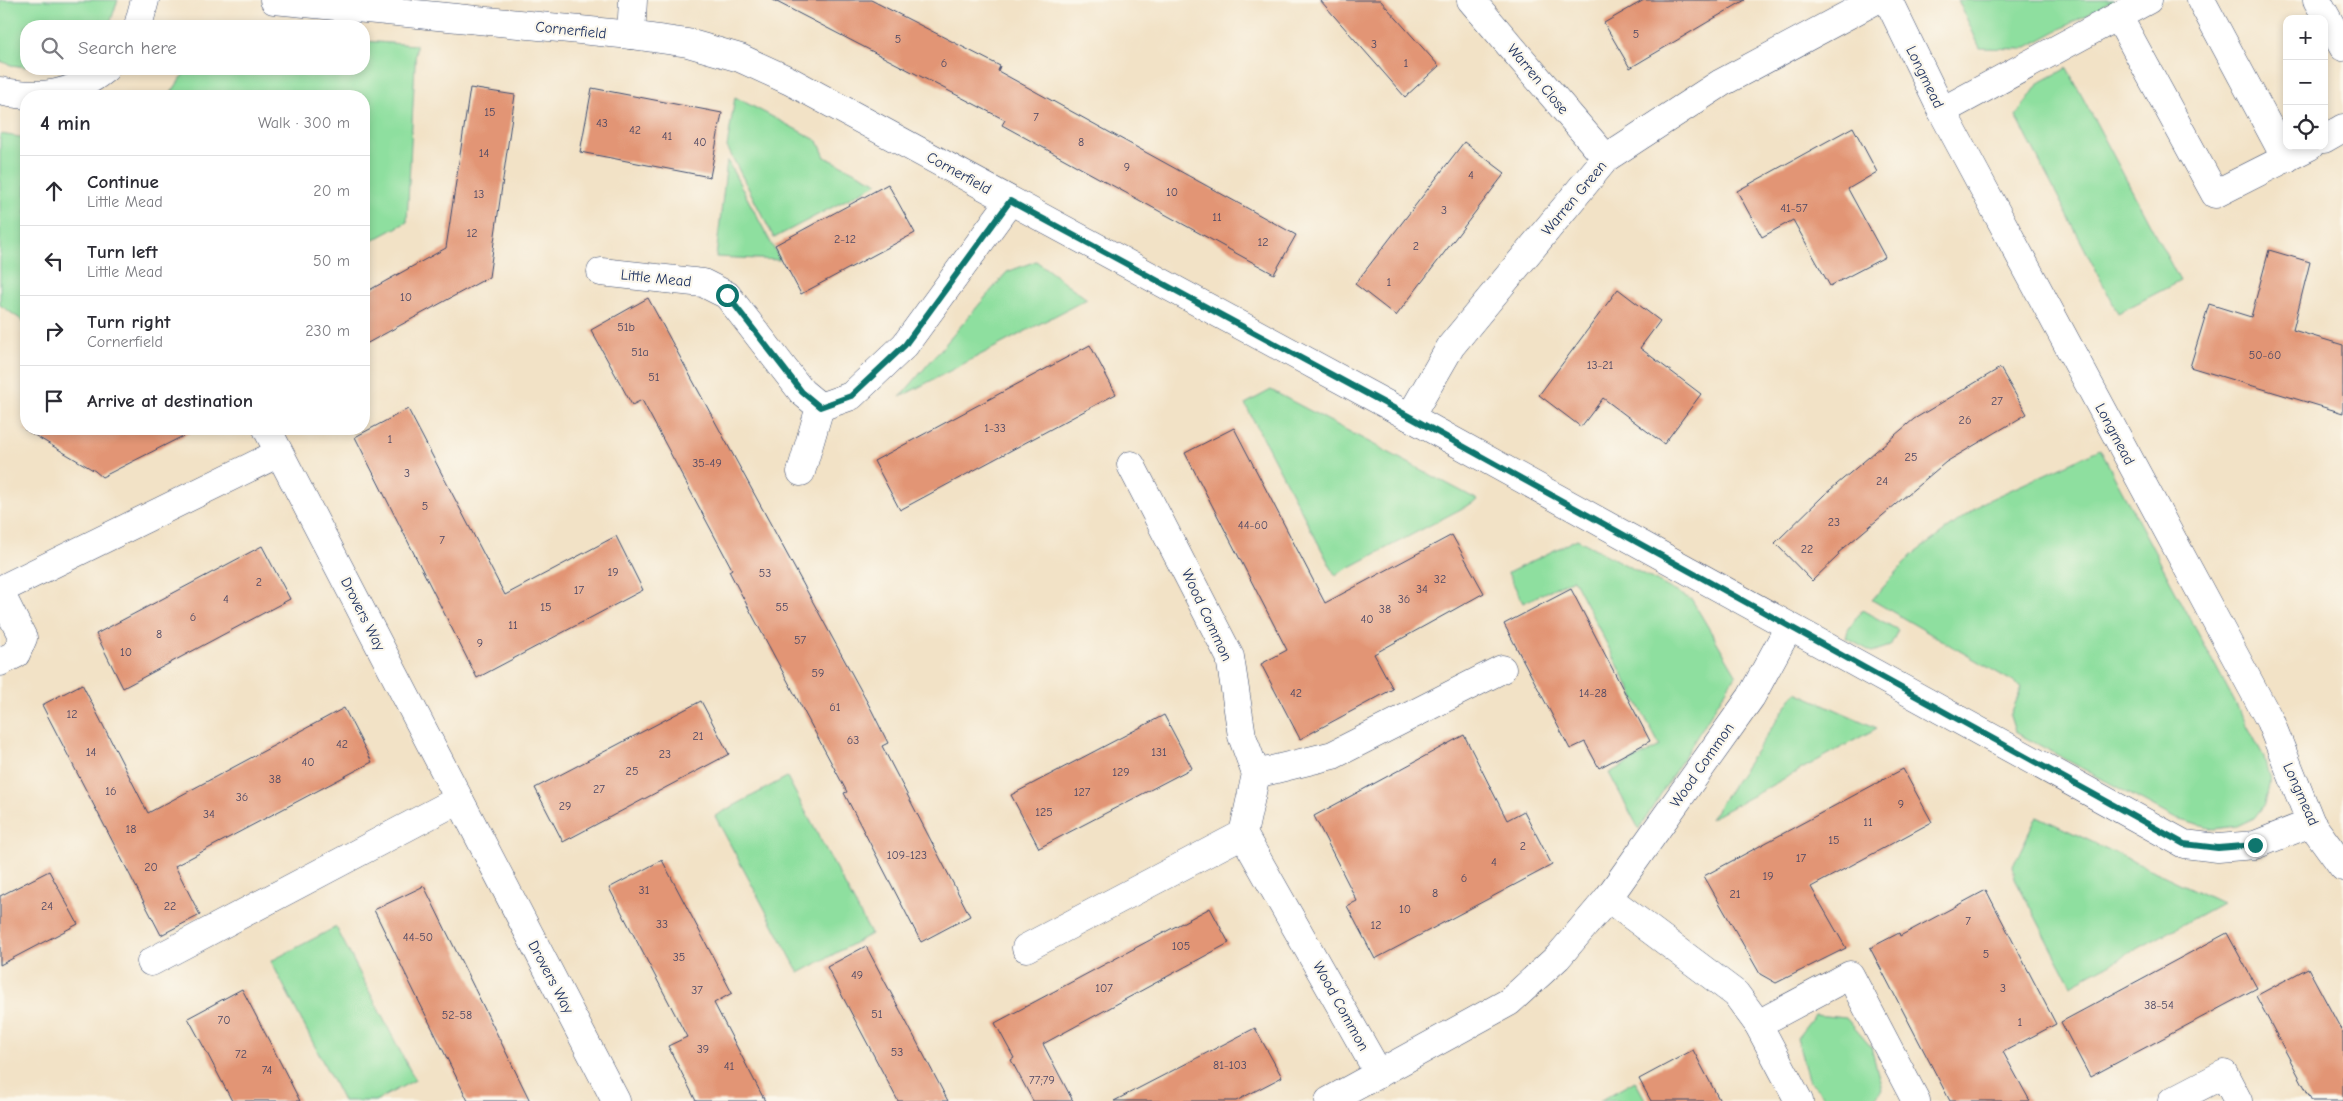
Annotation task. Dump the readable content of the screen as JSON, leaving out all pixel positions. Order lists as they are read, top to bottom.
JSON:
{
  "streets": {
    "street": [
      "Cornerfield",
      "Longmead",
      "Warren Close",
      "Warren Green",
      "Little Mead",
      "Drovers Way",
      "Wood Common"
    ]
  },
  "crossings": [
    ["Cornerfield", "Longmead"],
    ["Cornerfield", "Warren Green"],
    ["Cornerfield", "Wood Common"],
    ["Warren Close", "Warren Green"]
  ],
  "house_numbers": [
    "5",
    "5",
    "3",
    "6",
    "1",
    "15",
    "7",
    "43",
    "42",
    "41",
    "40",
    "8",
    "14",
    "9",
    "4",
    "10",
    "13",
    "41-57",
    "3",
    "11",
    "12",
    "2-12",
    "12",
    "2",
    "1",
    "10",
    "51b",
    "51a",
    "50-60",
    "13-21",
    "51",
    "27",
    "26",
    "1-33",
    "1",
    "25",
    "35-49",
    "3",
    "24",
    "5",
    "23",
    "44-60",
    "7",
    "22",
    "19",
    "53",
    "32",
    "2",
    "34",
    "17",
    "4",
    "36",
    "15",
    "55",
    "38",
    "6",
    "40",
    "11",
    "8",
    "57",
    "9",
    "10",
    "59",
    "42",
    "14-28",
    "61",
    "12",
    "21",
    "63",
    "42",
    "14",
    "131",
    "23",
    "40",
    "25",
    "129",
    "38",
    "27",
    "16",
    "127",
    "36",
    "9",
    "29",
    "125",
    "34",
    "11",
    "18",
    "15",
    "2",
    "109-123",
    "17",
    "4",
    "20",
    "19",
    "6",
    "31",
    "8",
    "21",
    "24",
    "22",
    "10",
    "7",
    "33",
    "12",
    "44-50",
    "105",
    "5",
    "35",
    "49",
    "107",
    "3",
    "37",
    "38-54",
    "51",
    "52-58",
    "70",
    "1",
    "39",
    "53",
    "72",
    "81-103",
    "41",
    "74",
    "77;79"
  ],
  "page": {
    "map_buttons": ["+", "−"],
    "search": "Search here",
    "heading": ["4 min", "Walk · 300 m"],
    "list": [
      ["Continue", "Little Mead", "20 m"],
      ["Turn left", "Little Mead", "50 m"],
      ["Turn right", "Cornerfield", "230 m"],
      "Arrive at destination"
    ]
  }
}
